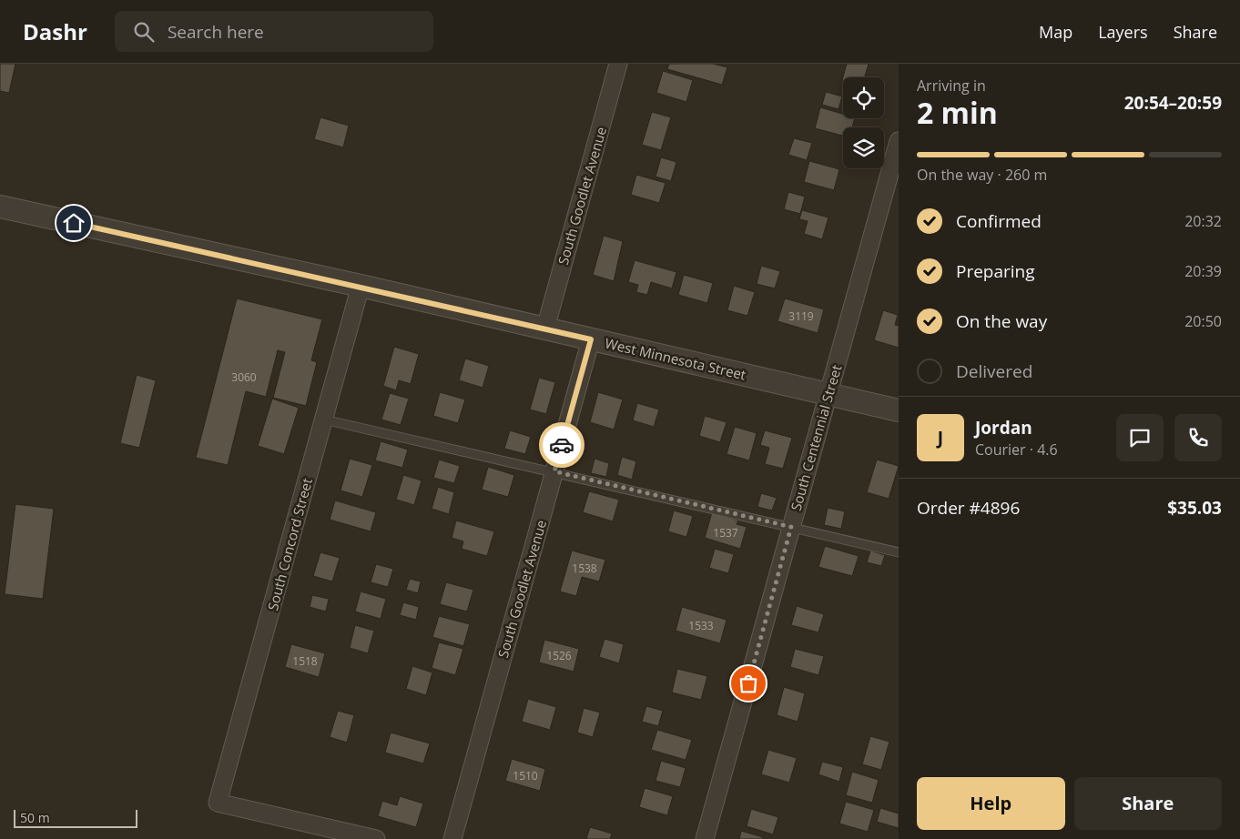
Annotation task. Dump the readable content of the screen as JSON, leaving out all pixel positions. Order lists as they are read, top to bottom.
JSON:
{
  "streets": {
    "street": [
      "South Goodlet Avenue",
      "West Minnesota Street",
      "South Centennial Street",
      "South Concord Street"
    ]
  },
  "crossings": [
    ["South Goodlet Avenue", "West Minnesota Street"],
    ["West Minnesota Street", "South Centennial Street"],
    ["West Minnesota Street", "South Concord Street"]
  ],
  "house_numbers": [
    "3119",
    "3060",
    "1537",
    "1538",
    "1533",
    "1526",
    "1518",
    "1510"
  ],
  "scale_bar": "50 m",
  "page": {
    "header": "Dashr",
    "search": "Search here",
    "nav": ["Map", "Layers", "Share"],
    "heading": ["2 min", "Arriving in", "20:54–20:59"],
    "panel": [
      "Jordan",
      "Courier · 4.6",
      "Order #4896",
      "$35.03"
    ],
    "bar": "On the way · 260 m",
    "list": [
      ["Confirmed", "20:32"],
      ["Preparing", "20:39"],
      ["On the way", "20:50"],
      "Delivered"
    ],
    "round": "J",
    "buttons": ["Help", "Share"],
    "scale": "50 m"
  }
}
